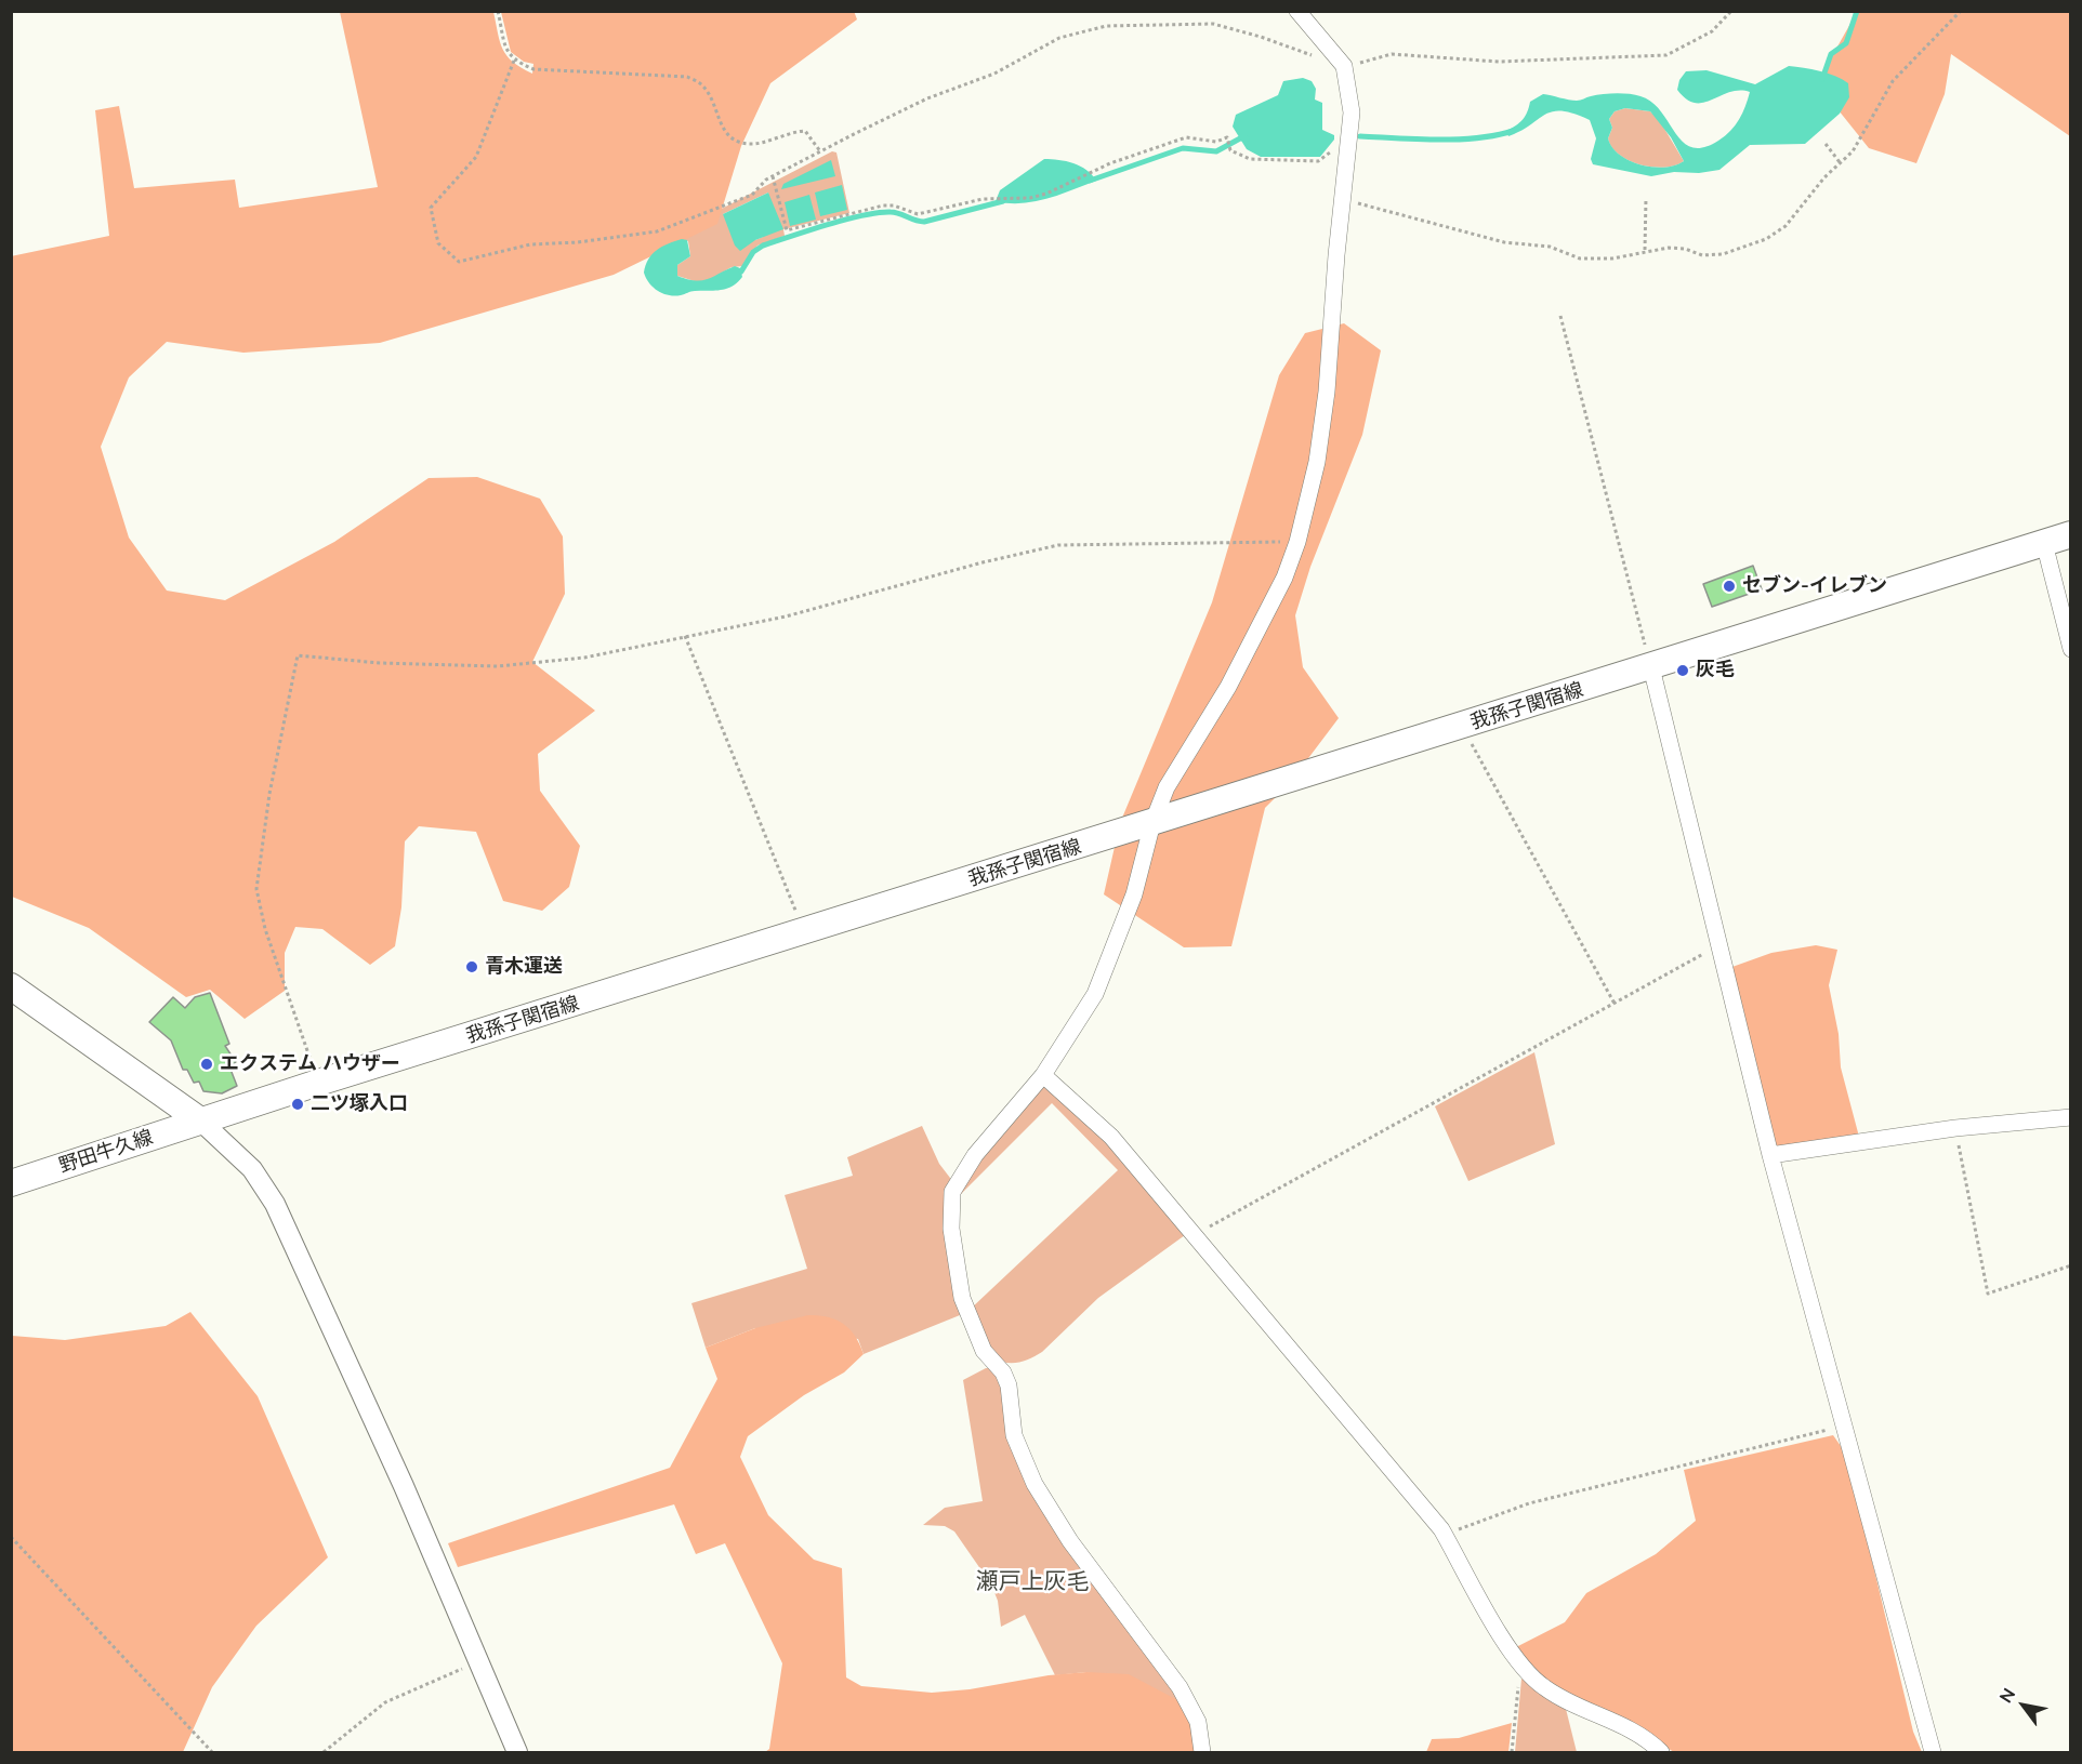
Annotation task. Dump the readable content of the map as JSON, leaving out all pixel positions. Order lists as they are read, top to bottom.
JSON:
{
  "streets": {
    "main road": ["我孫子関宿線", "野田牛久線"]
  },
  "crossings": [
    ["我孫子関宿線", "野田牛久線"]
  ],
  "districts": ["瀬戸上灰毛"],
  "places": [
    "セブン-イレブン",
    "灰毛",
    "青木運送",
    "エクステム ハウザー",
    "二ツ塚入口"
  ],
  "north": "top left"
}
